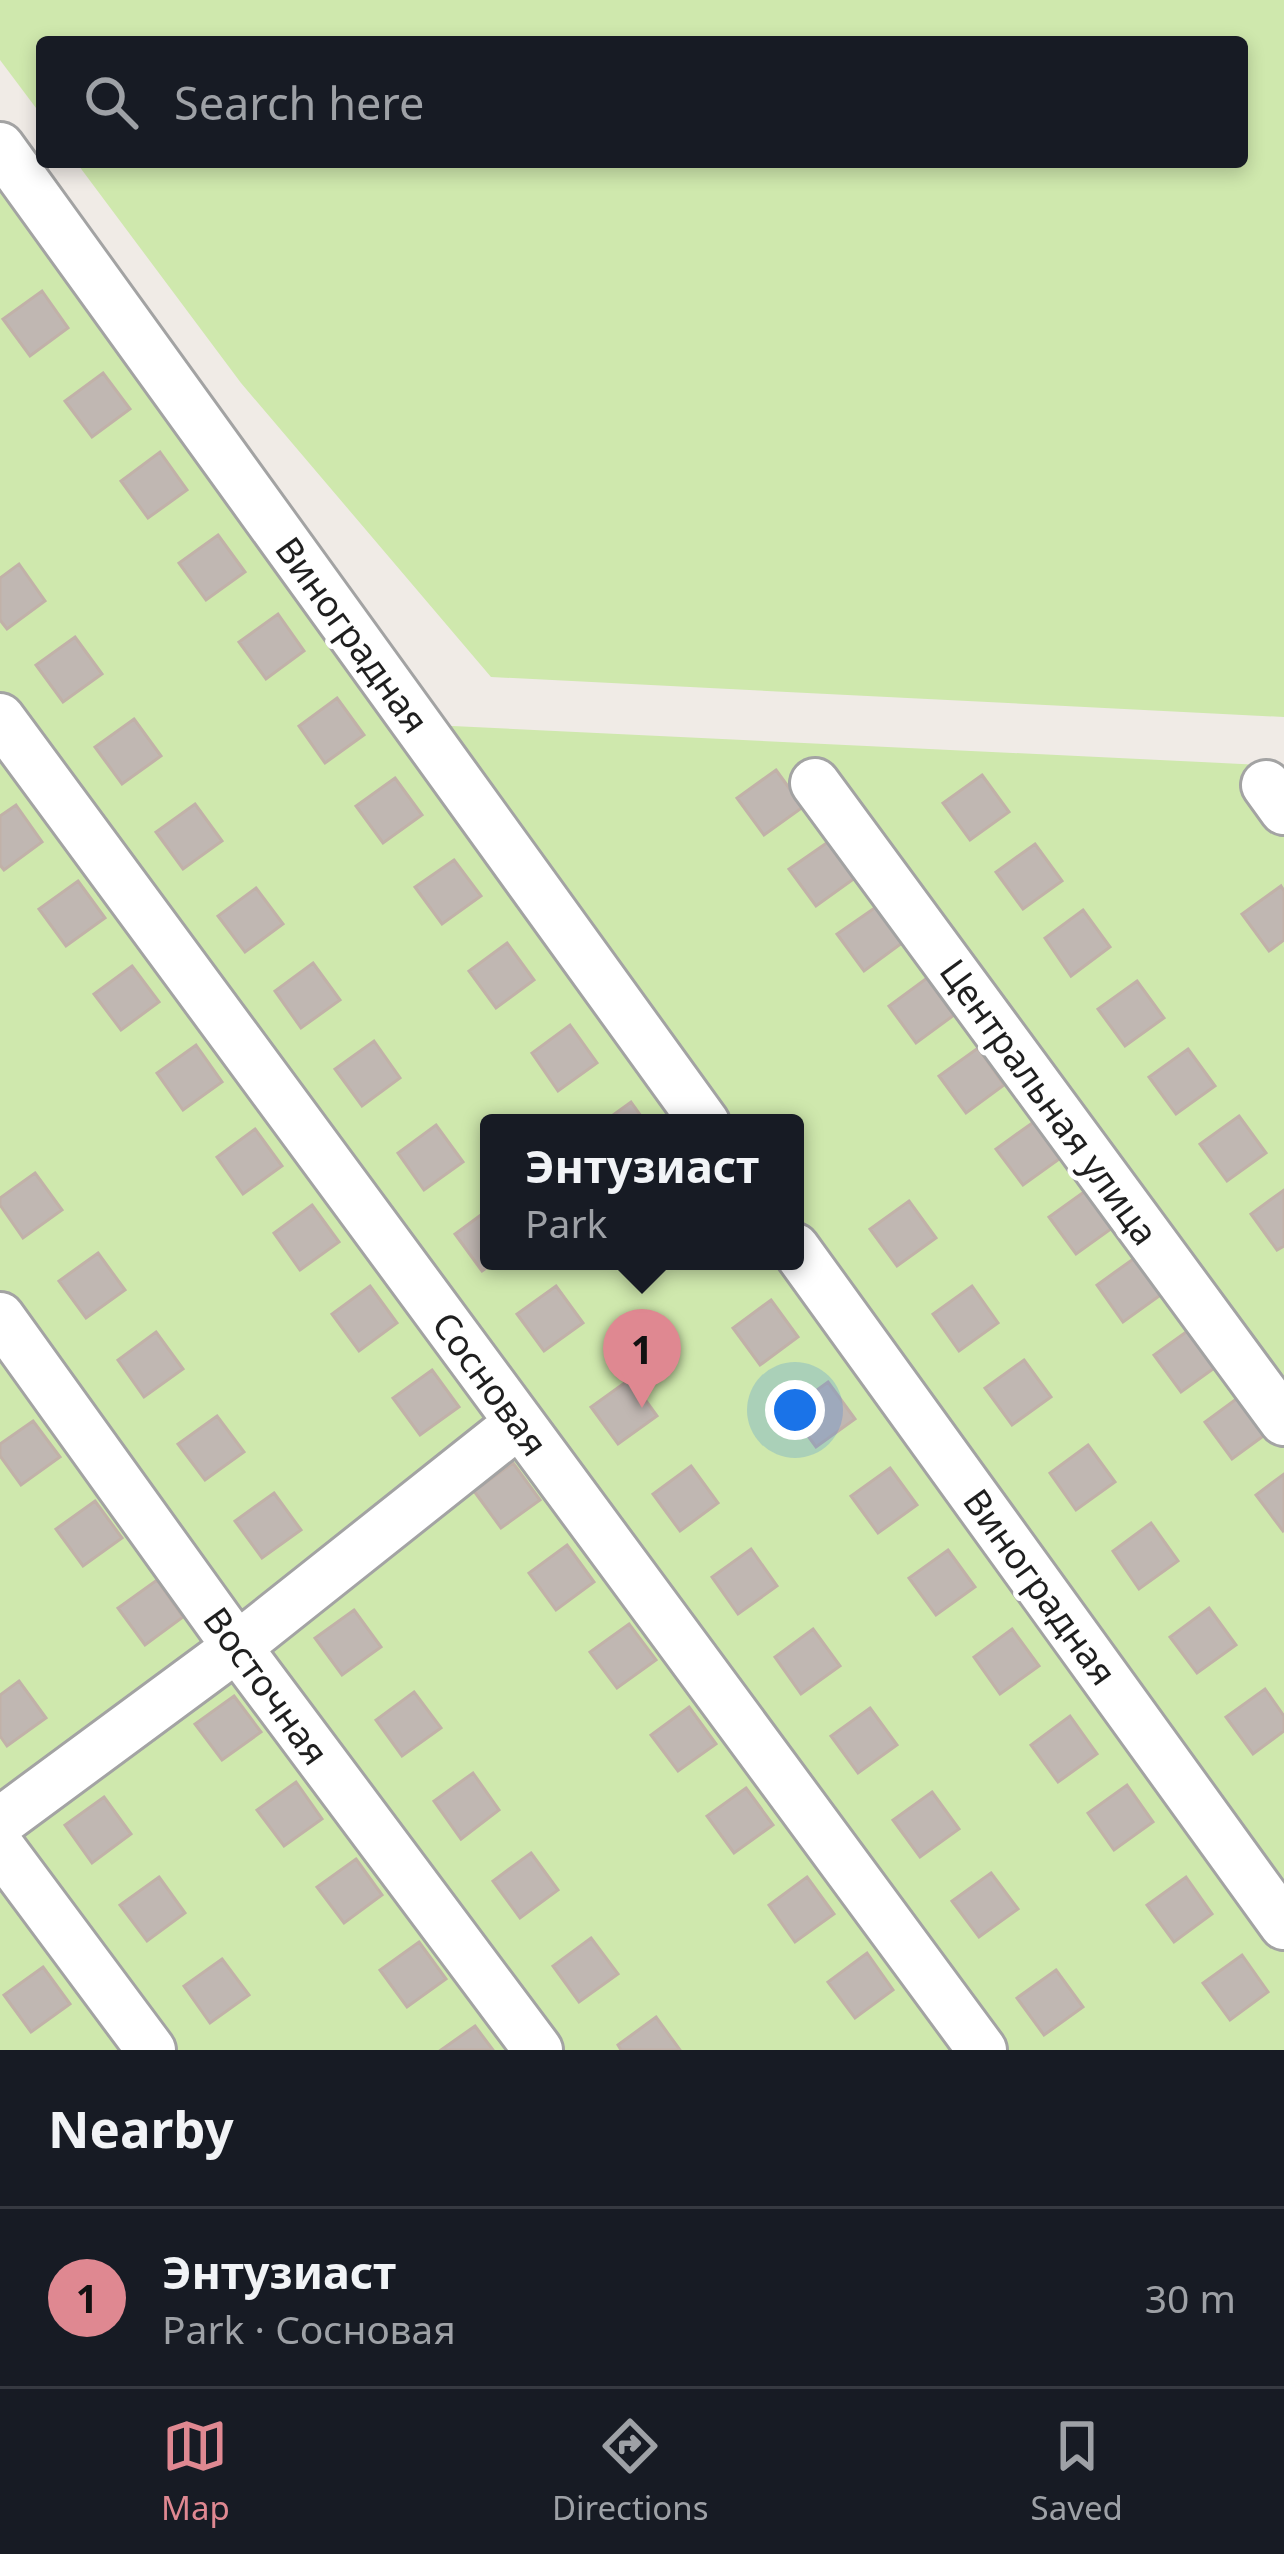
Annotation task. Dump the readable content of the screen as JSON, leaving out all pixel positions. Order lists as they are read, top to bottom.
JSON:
{
  "streets": {
    "street": [
      "Виноградная",
      "Центральная улица",
      "Сосновая",
      "Восточная"
    ]
  },
  "page": {
    "search": "Search here",
    "popup": ["Энтузиаст", "Park"],
    "pins": "1",
    "heading": "Nearby",
    "list": [
      {
        "mark": "1",
        "name": "Энтузиаст",
        "note": "Park · Сосновая",
        "value": "30 m"
      }
    ],
    "nav": ["Map", "Directions", "Saved"]
  }
}
